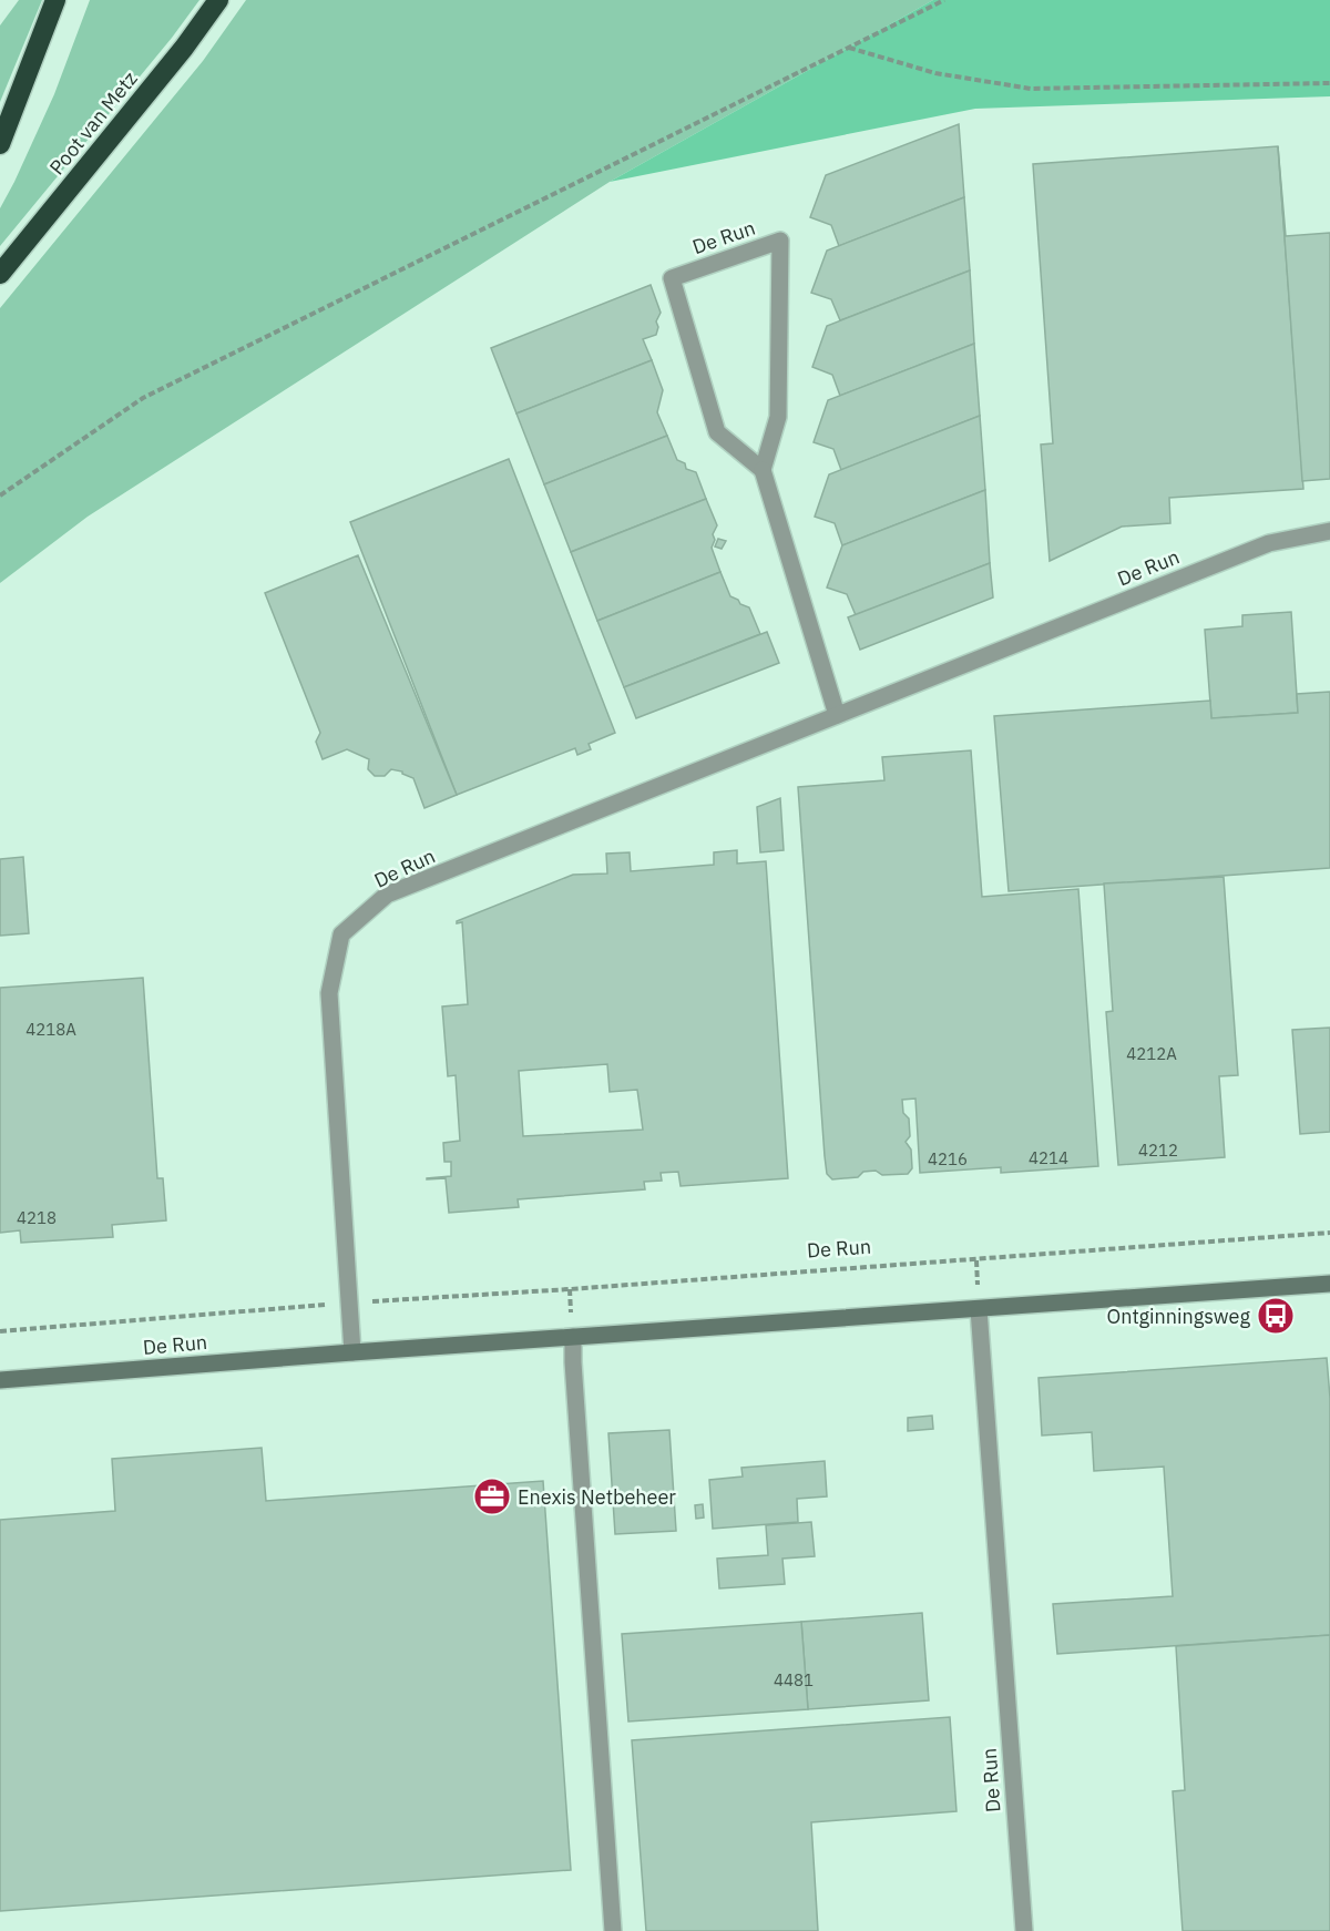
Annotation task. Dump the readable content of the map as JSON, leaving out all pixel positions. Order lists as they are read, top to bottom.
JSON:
{
  "streets": {
    "highway": ["Poot van Metz"],
    "street": ["De Run"]
  },
  "places": {
    "bus stop": ["Ontginningsweg"],
    "office": ["Enexis Netbeheer"]
  },
  "house_numbers": [
    "4218A",
    "4212A",
    "4212",
    "4214",
    "4216",
    "4218",
    "4481"
  ]
}
